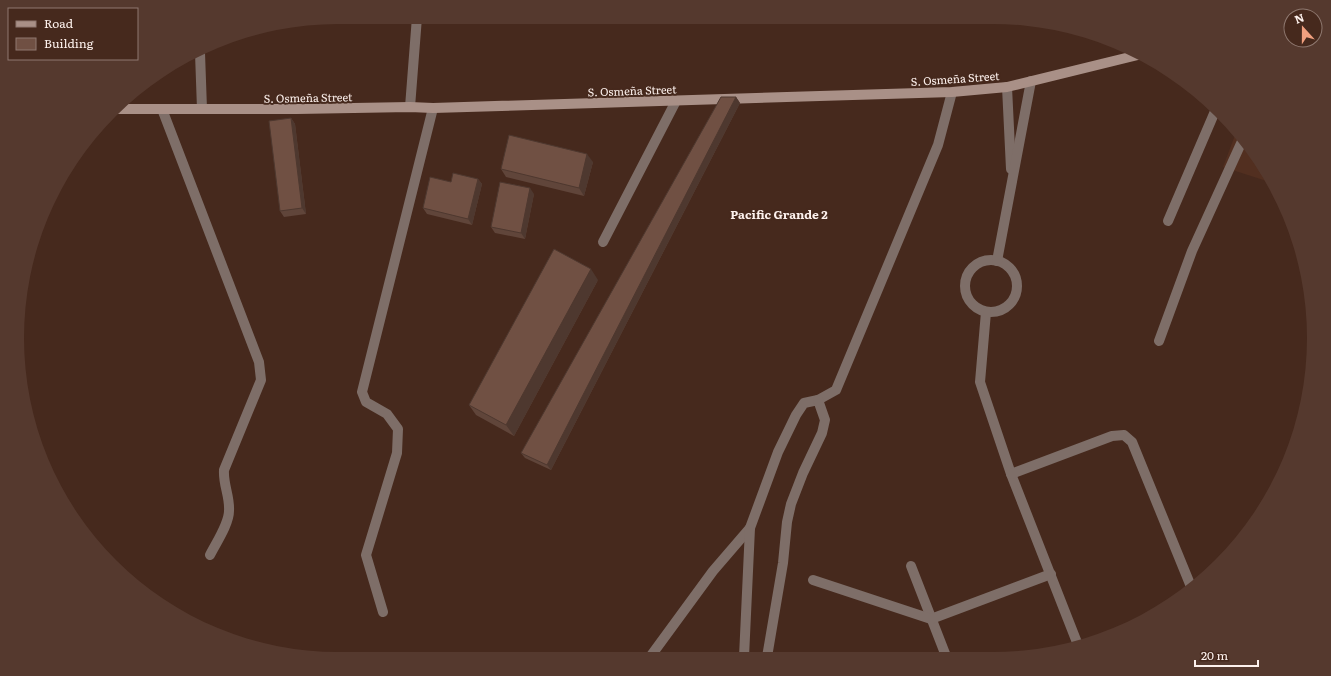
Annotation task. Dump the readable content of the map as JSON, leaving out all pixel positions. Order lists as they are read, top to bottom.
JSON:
{
  "streets": {
    "street": ["S. Osmeña Street"]
  },
  "districts": ["Pacific Grande 2"],
  "legend": ["Road", "Building"],
  "scale_bar": "20 m",
  "north": "top"
}
